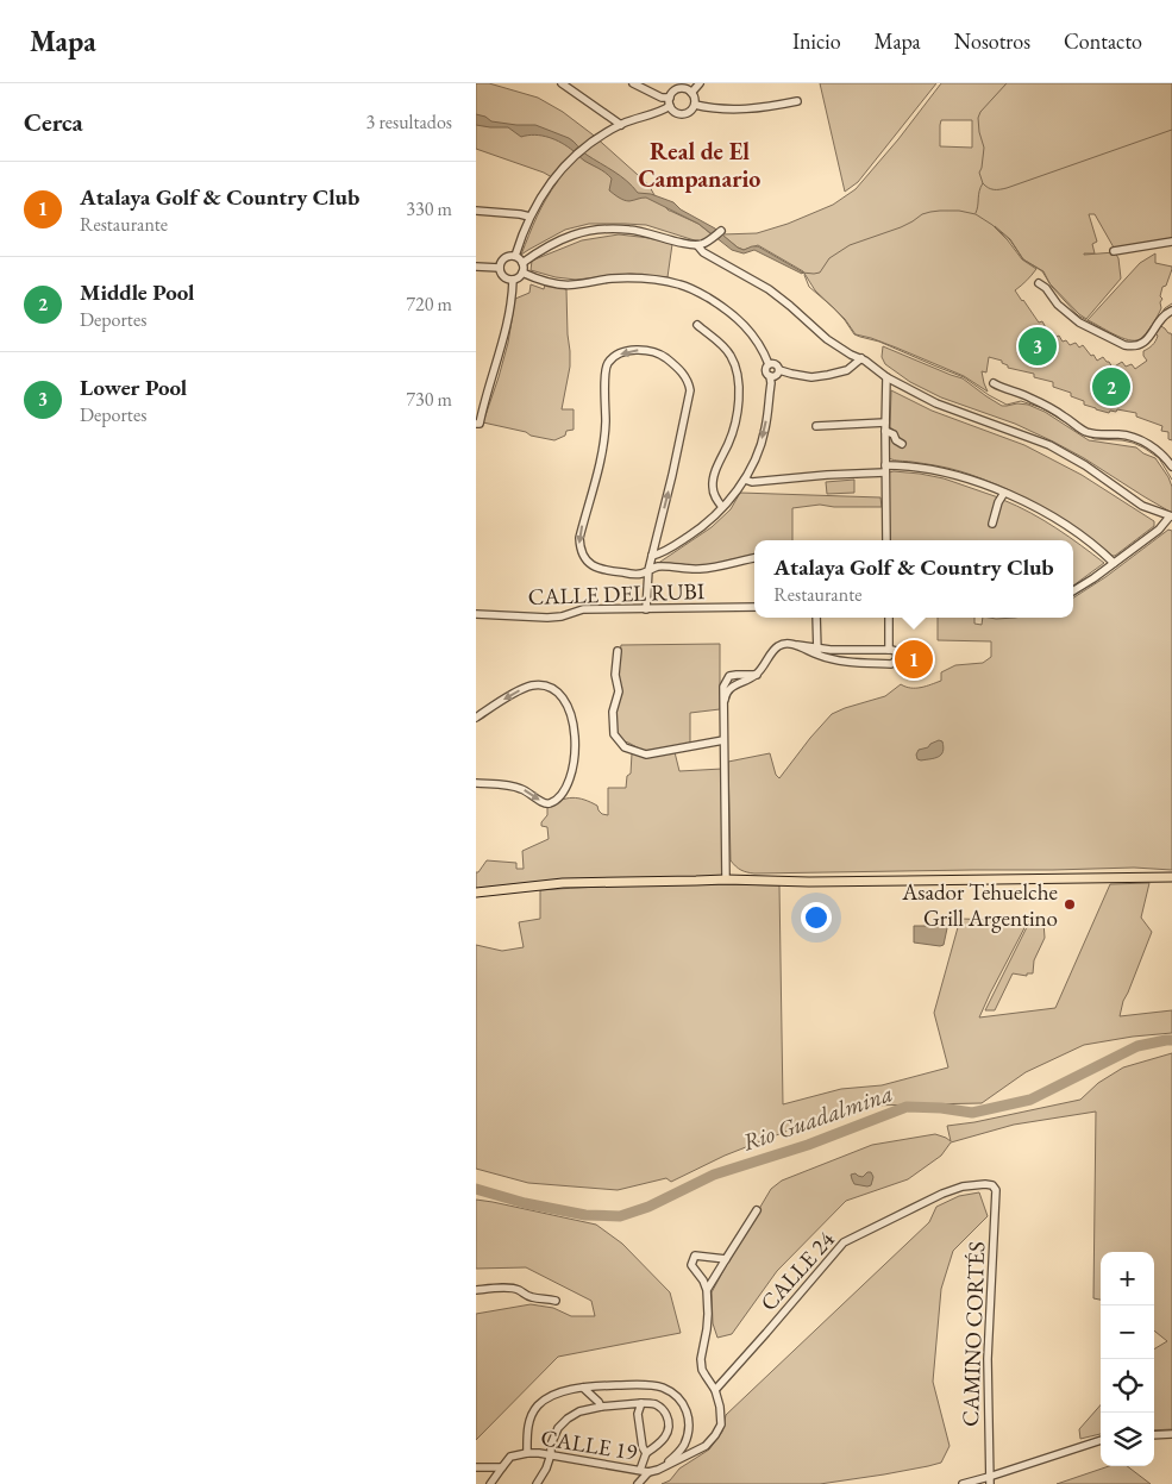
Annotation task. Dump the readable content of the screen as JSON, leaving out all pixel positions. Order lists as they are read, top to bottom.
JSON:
{
  "streets": {
    "street": [
      "CALLE DEL RUBI",
      "CALLE 24",
      "CAMINO CORTÉS",
      "CALLE 19"
    ]
  },
  "crossings": [
    ["CALLE 24", "CAMINO CORTÉS"],
    ["CALLE 24", "CALLE 19"]
  ],
  "districts": ["Real de El Campanario"],
  "water": ["Rio Guadalmina"],
  "places": ["Asador Tehuelche Grill Argentino"],
  "page": {
    "header": "Mapa",
    "nav": [
      "Inicio",
      "Mapa",
      "Nosotros",
      "Contacto"
    ],
    "heading": ["Cerca", "3 resultados"],
    "list": [
      {
        "mark": "1",
        "name": "Atalaya Golf & Country Club",
        "note": "Restaurante",
        "value": "330 m"
      },
      {
        "mark": "2",
        "name": "Middle Pool",
        "note": "Deportes",
        "value": "720 m"
      },
      {
        "mark": "3",
        "name": "Lower Pool",
        "note": "Deportes",
        "value": "730 m"
      }
    ],
    "pins": ["3", "2", "1"],
    "popup": ["Atalaya Golf & Country Club", "Restaurante"],
    "map_buttons": ["+", "−"]
  }
}
